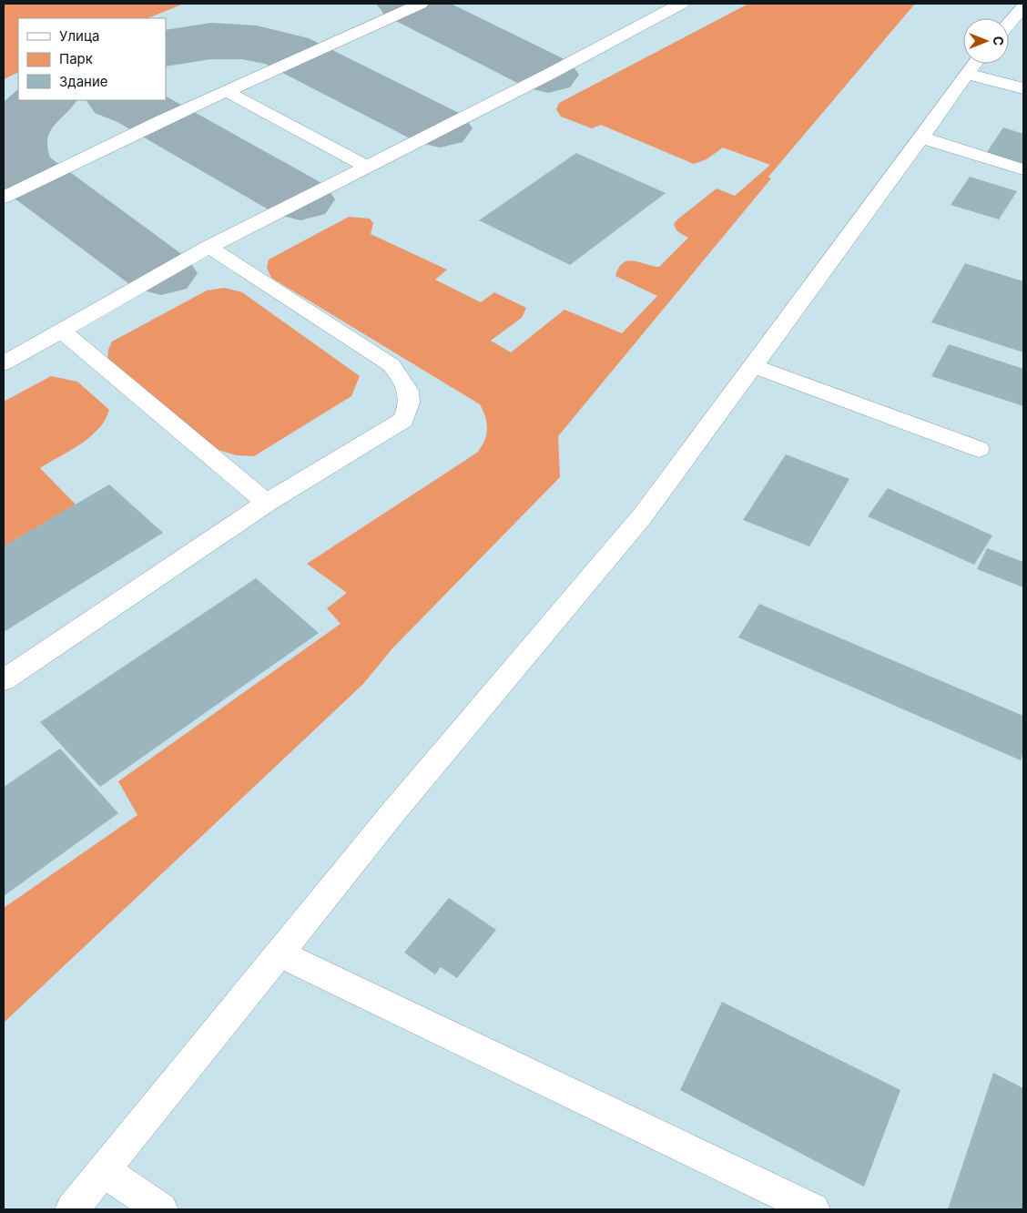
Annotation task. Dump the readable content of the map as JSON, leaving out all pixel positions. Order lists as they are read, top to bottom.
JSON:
{
  "legend": ["Улица", "Парк", "Здание"],
  "north": "right"
}
